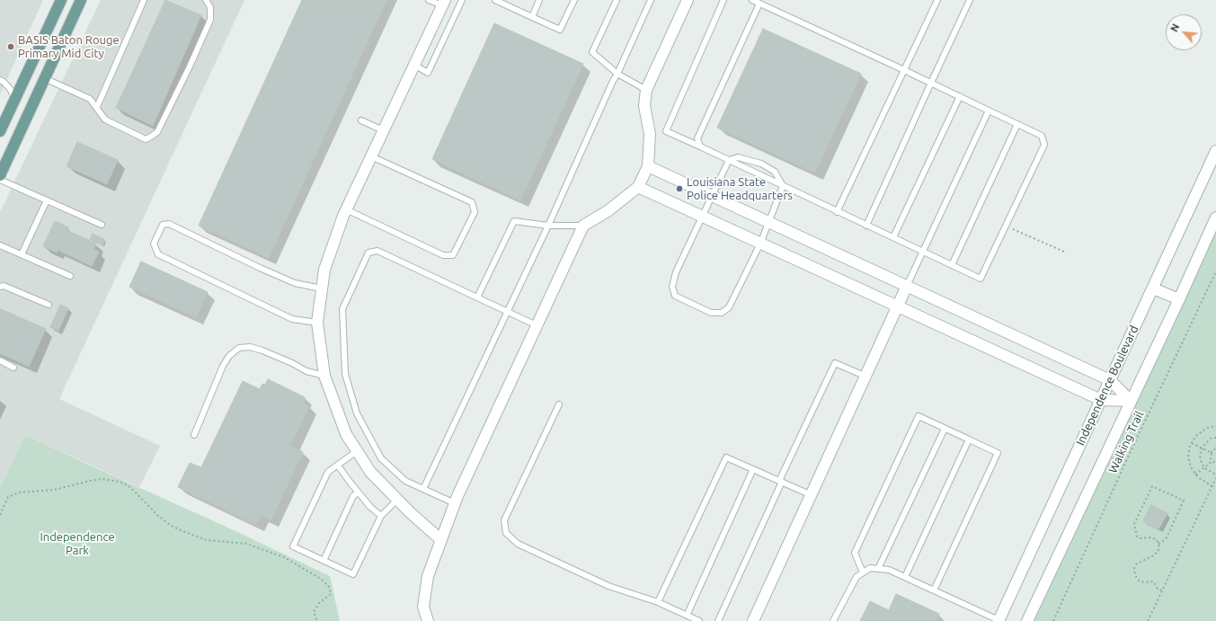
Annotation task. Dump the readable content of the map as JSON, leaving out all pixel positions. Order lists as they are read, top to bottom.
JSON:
{
  "streets": {
    "street": ["Independence Boulevard"],
    "path": ["Walking Trail"]
  },
  "parks": ["Independence Park"],
  "places": ["BASIS Baton Rouge Primary Mid City", "Louisiana State Police Headquarters"],
  "north": "top left"
}
